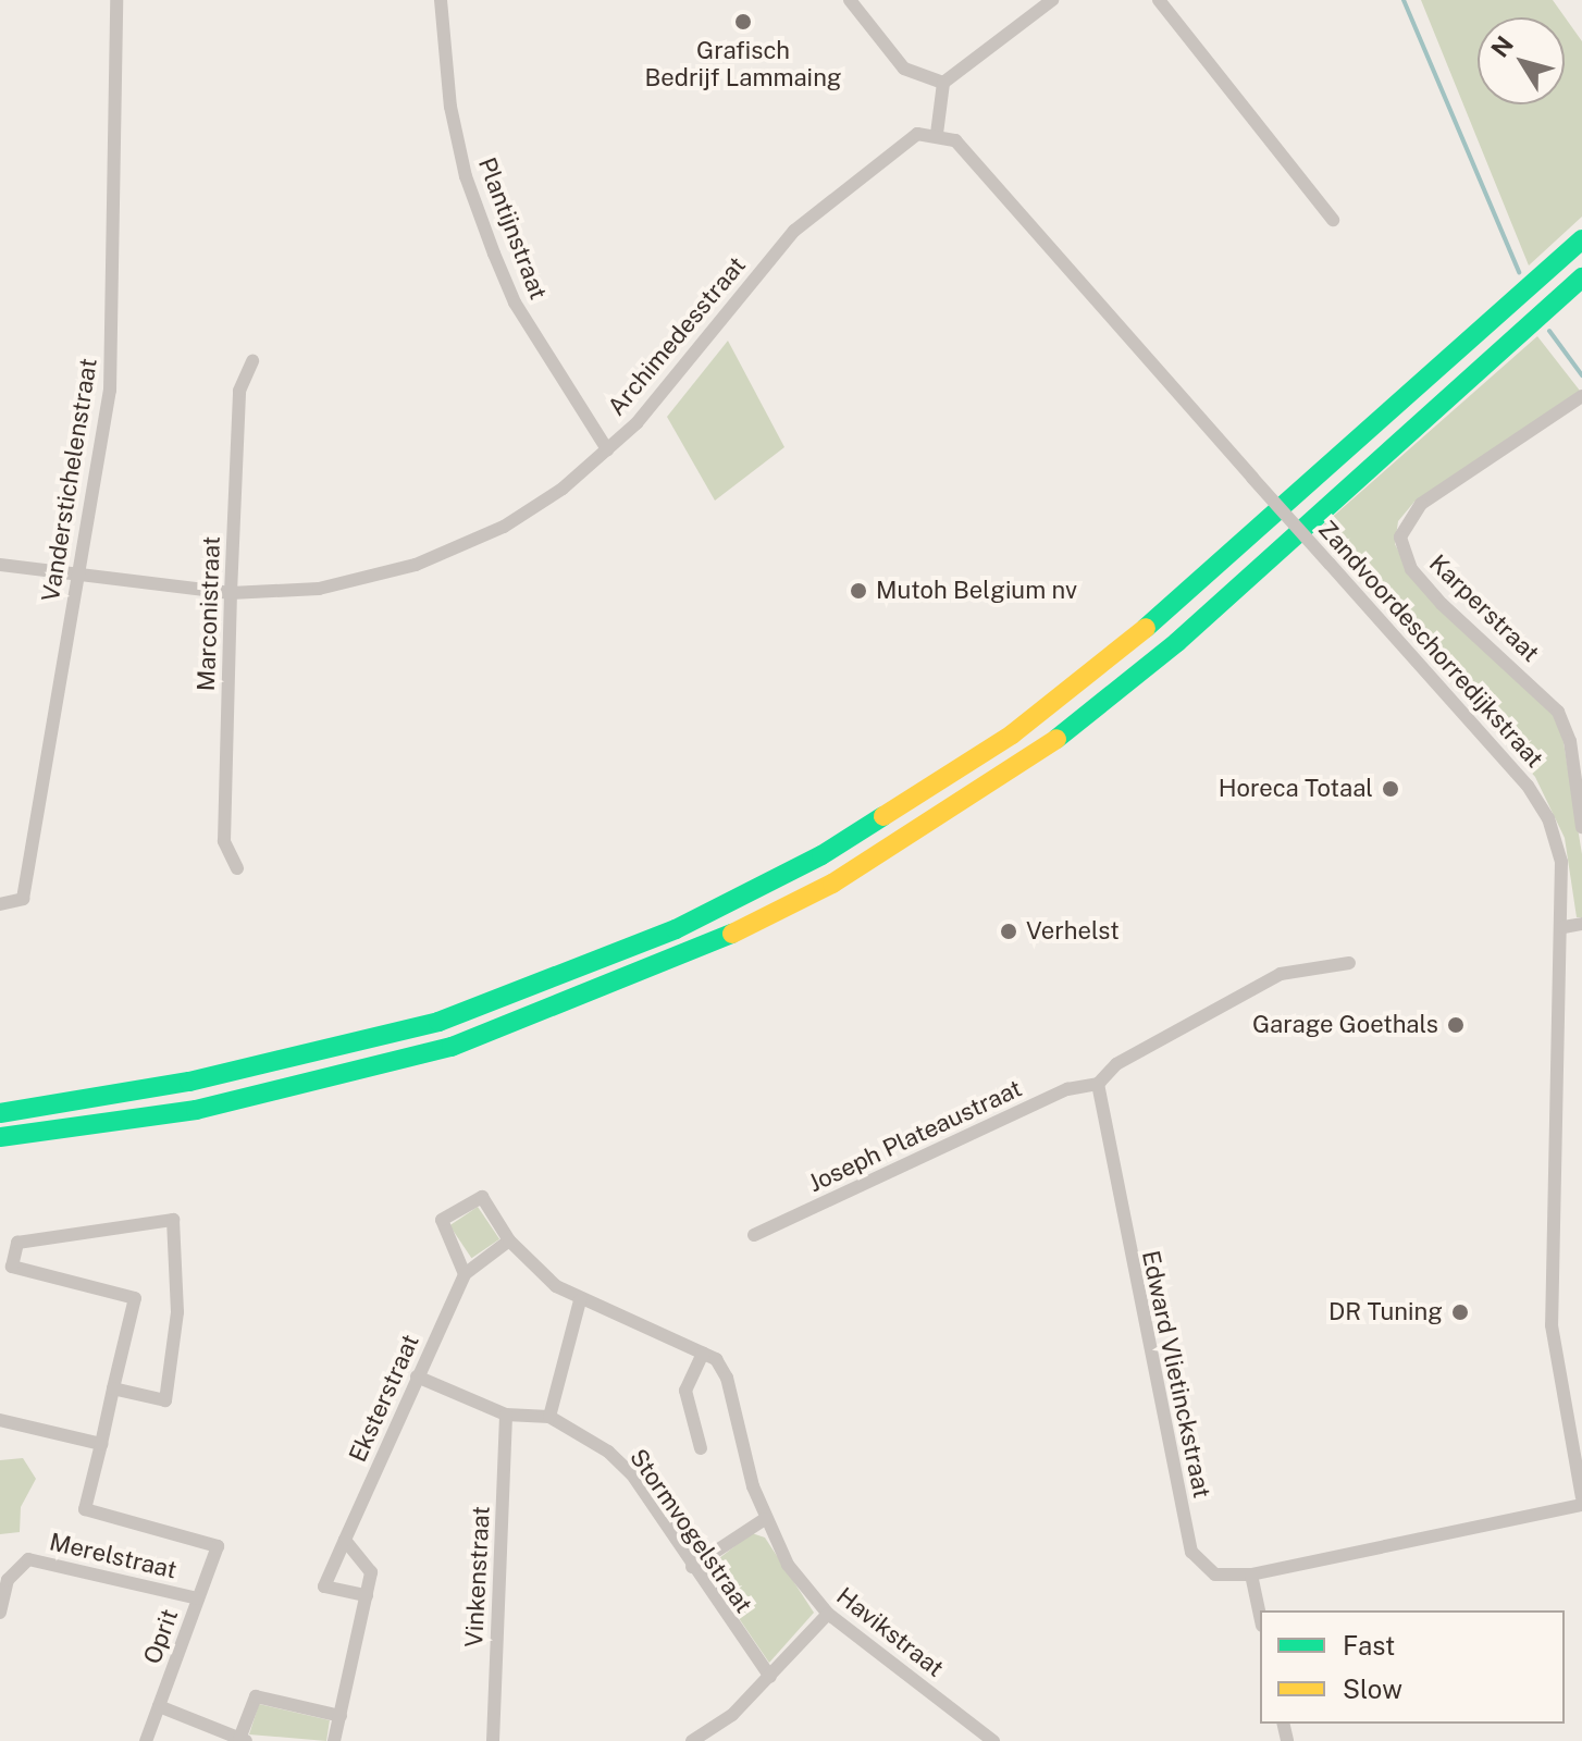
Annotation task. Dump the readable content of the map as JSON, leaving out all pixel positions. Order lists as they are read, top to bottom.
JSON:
{
  "streets": {
    "street": [
      "Plantijnstraat",
      "Archimedesstraat",
      "Vanderstichelenstraat",
      "Karperstraat",
      "Marconistraat",
      "Zandvoordeschorredijkstraat",
      "Joseph Plateaustraat",
      "Edward Vlietinckstraat",
      "Eksterstraat",
      "Stormvogelstraat",
      "Merelstraat",
      "Vinkenstraat",
      "Havikstraat",
      "Oprit"
    ]
  },
  "crossings": [
    ["Plantijnstraat", "Archimedesstraat"],
    ["Archimedesstraat", "Vanderstichelenstraat"],
    ["Archimedesstraat", "Marconistraat"],
    ["Archimedesstraat", "Zandvoordeschorredijkstraat"],
    ["Joseph Plateaustraat", "Edward Vlietinckstraat"],
    ["Eksterstraat", "Stormvogelstraat"],
    ["Eksterstraat", "Havikstraat"],
    ["Stormvogelstraat", "Vinkenstraat"],
    ["Merelstraat", "Oprit"]
  ],
  "places": [
    "Grafisch Bedrijf Lammaing",
    "Mutoh Belgium nv",
    "Horeca Totaal",
    "Verhelst",
    "Garage Goethals",
    "DR Tuning"
  ],
  "legend": ["Fast", "Slow"],
  "north": "top left"
}
